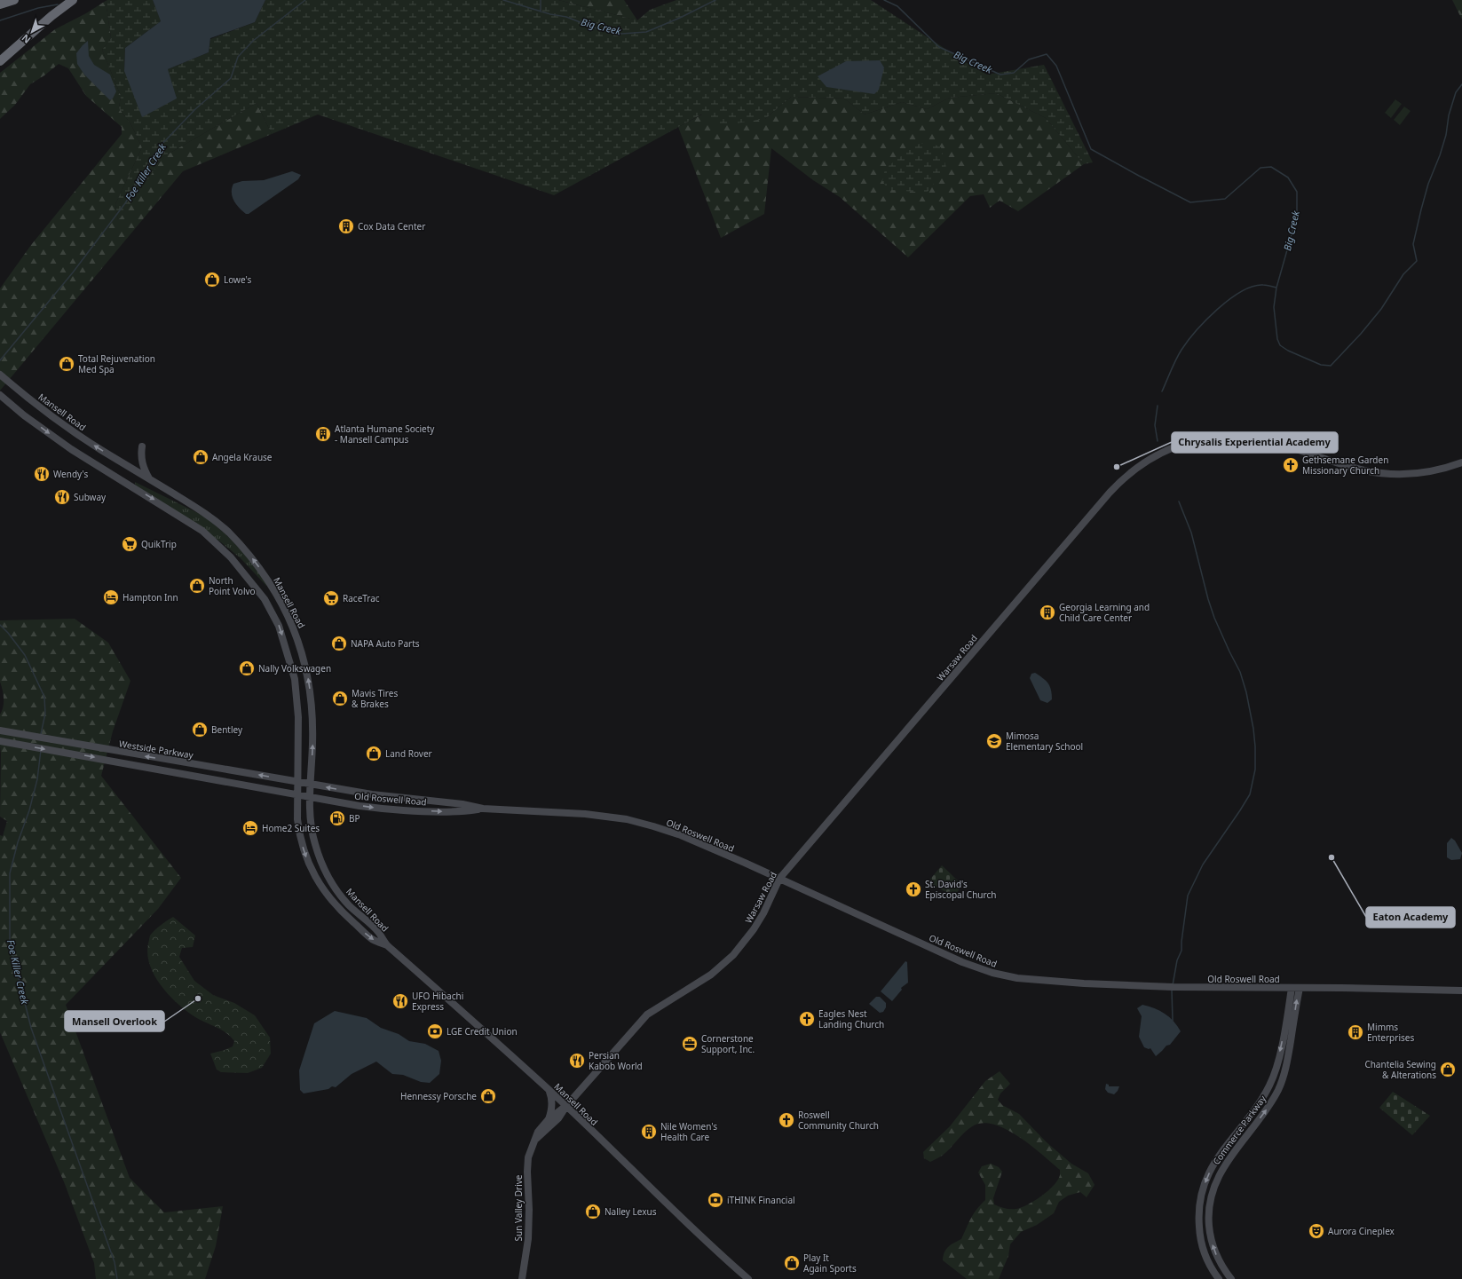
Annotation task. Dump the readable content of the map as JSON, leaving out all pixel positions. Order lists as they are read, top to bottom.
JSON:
{
  "streets": {
    "street": [
      "Mansell Road",
      "Warsaw Road",
      "Westside Parkway",
      "Old Roswell Road",
      "Commerce Parkway",
      "Sun Valley Drive"
    ]
  },
  "crossings": [
    ["Mansell Road", "Warsaw Road"],
    ["Mansell Road", "Westside Parkway"],
    ["Mansell Road", "Old Roswell Road"],
    ["Mansell Road", "Sun Valley Drive"],
    ["Warsaw Road", "Old Roswell Road"],
    ["Warsaw Road", "Sun Valley Drive"],
    ["Westside Parkway", "Old Roswell Road"],
    ["Old Roswell Road", "Commerce Parkway"]
  ],
  "water": ["Big Creek", "Foe Killer Creek"],
  "places": {
    "building": [
      "Cox Data Center",
      "Atlanta Humane Society - Mansell Campus",
      "Georgia Learning and Child Care Center",
      "Mimms Enterprises",
      "Nile Women's Health Care"
    ],
    "shop": [
      "Lowe's",
      "Total Rejuvenation Med Spa",
      "Angela Krause",
      "North Point Volvo",
      "NAPA Auto Parts",
      "Nally Volkswagen",
      "Mavis Tires & Brakes",
      "Bentley",
      "Land Rover",
      "Chantelia Sewing & Alterations",
      "Hennessy Porsche",
      "Nalley Lexus",
      "Play It Again Sports"
    ],
    "church": [
      "Gethsemane Garden Missionary Church",
      "St. David's Episcopal Church",
      "Eagles Nest Landing Church",
      "Roswell Community Church"
    ],
    "other": ["Chrysalis Experiential Academy", "Eaton Academy", "Mansell Overlook"],
    "restaurant": [
      "Wendy's",
      "Subway",
      "UFO Hibachi Express",
      "Persian Kabob World"
    ],
    "supermarket": ["QuikTrip", "RaceTrac"],
    "hotel": ["Hampton Inn", "Home2 Suites"],
    "school or university": ["Mimosa Elementary School"],
    "fuel station": ["BP"],
    "bank": ["LGE Credit Union", "iTHINK Financial"],
    "office": ["Cornerstone Support, Inc."],
    "theatre": ["Aurora Cineplex"]
  },
  "north": "bottom left"
}
